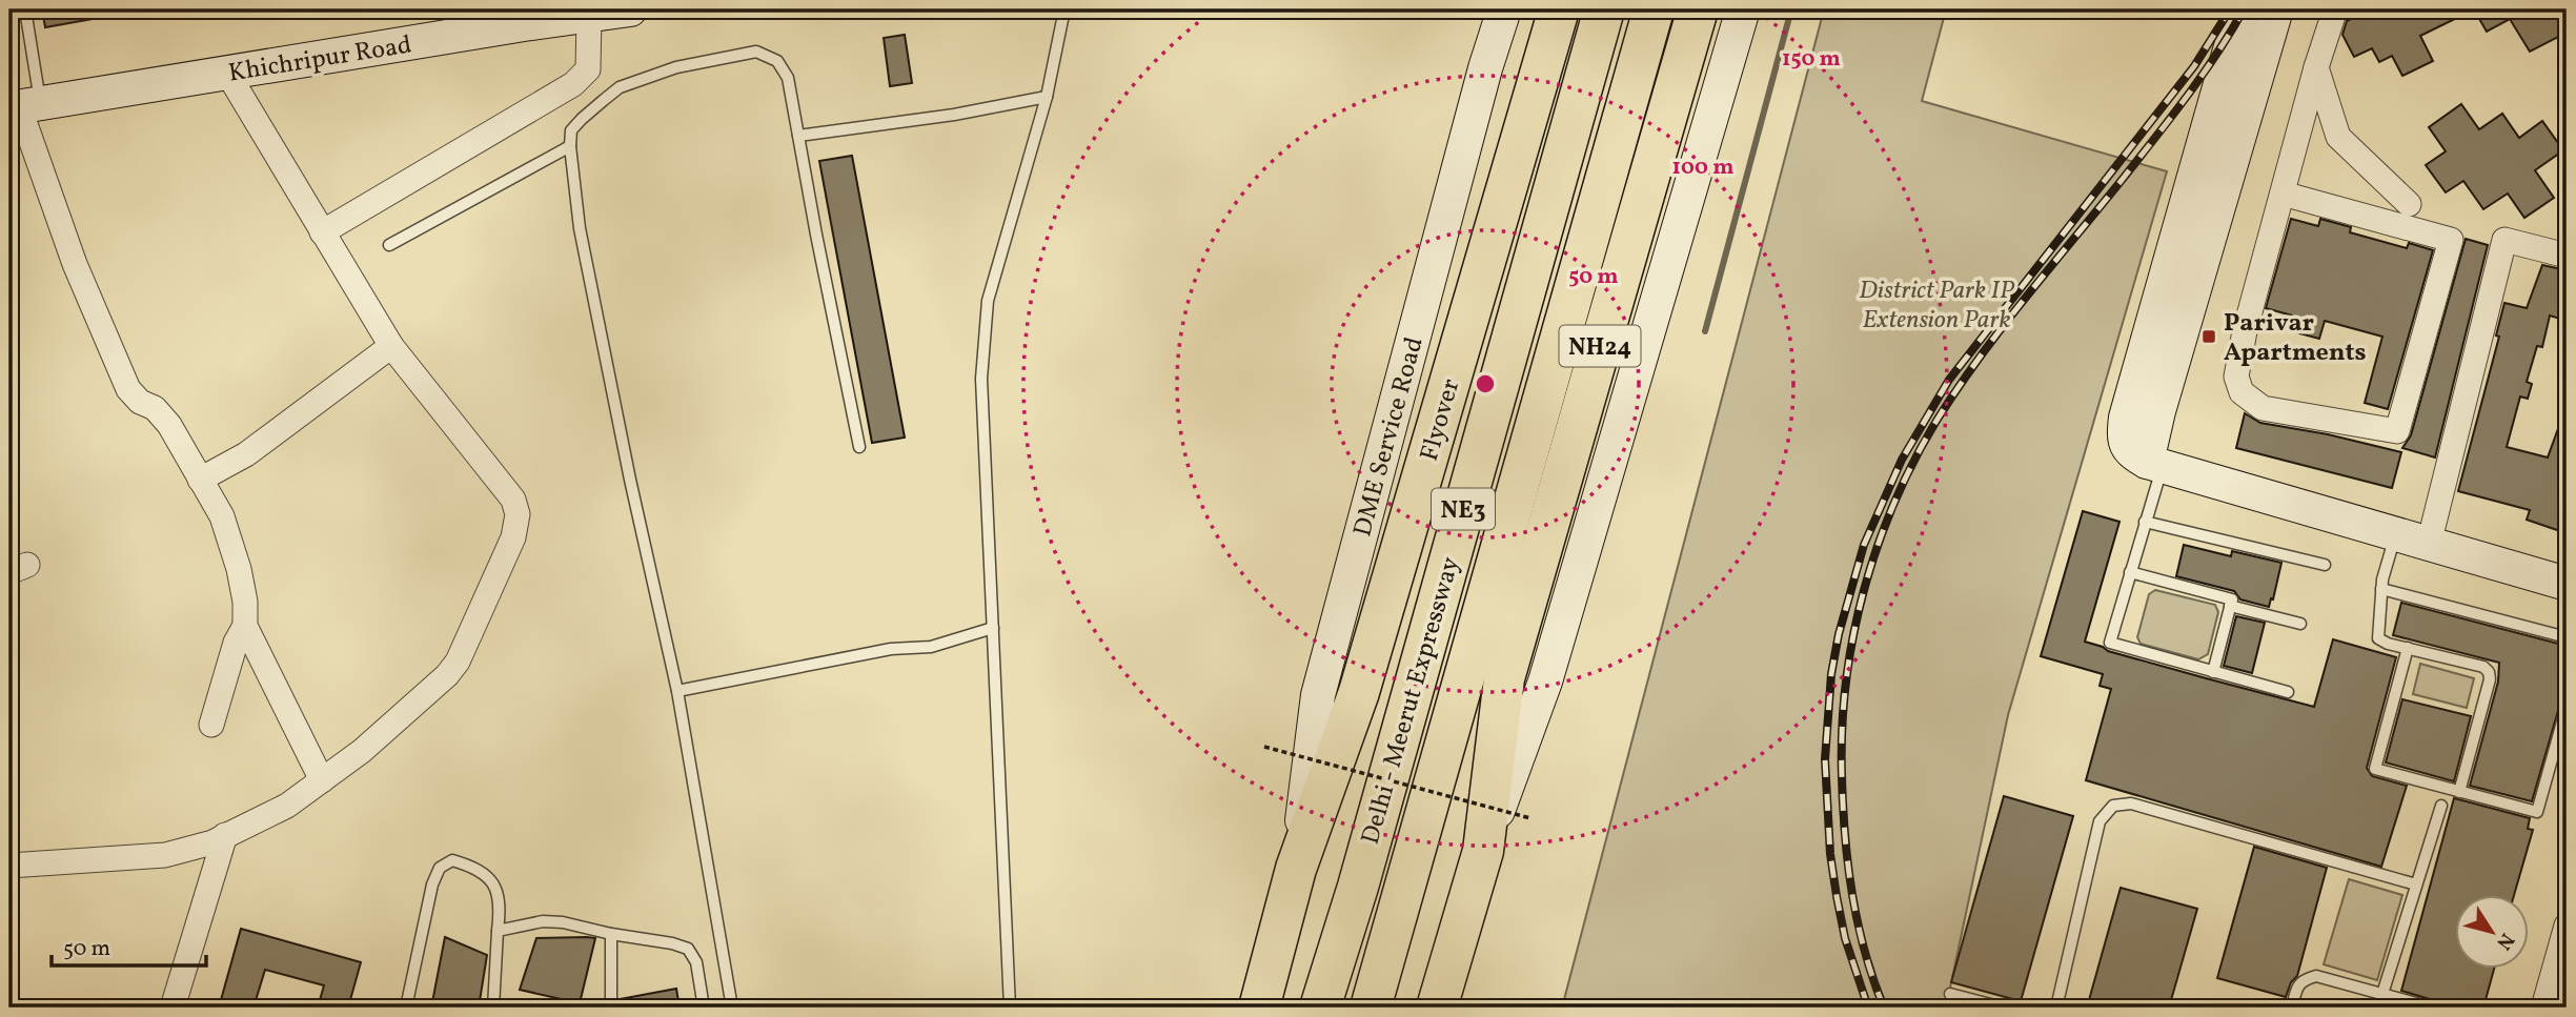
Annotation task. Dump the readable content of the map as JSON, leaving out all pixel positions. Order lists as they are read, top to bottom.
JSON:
{
  "streets": {
    "highway": [
      "NH24",
      "Flyover",
      "NE3",
      "Delhi - Meerut Expressway"
    ],
    "street": ["Khichripur Road", "DME Service Road"]
  },
  "crossings": [
    ["Flyover", "DME Service Road"]
  ],
  "parks": ["District Park IP Extension Park"],
  "places": {
    "transit": ["Parivar Apartments"]
  },
  "scale_bar": "50 m",
  "north": "bottom right",
  "rings": ["150 m", "100 m", "50 m"]
}
